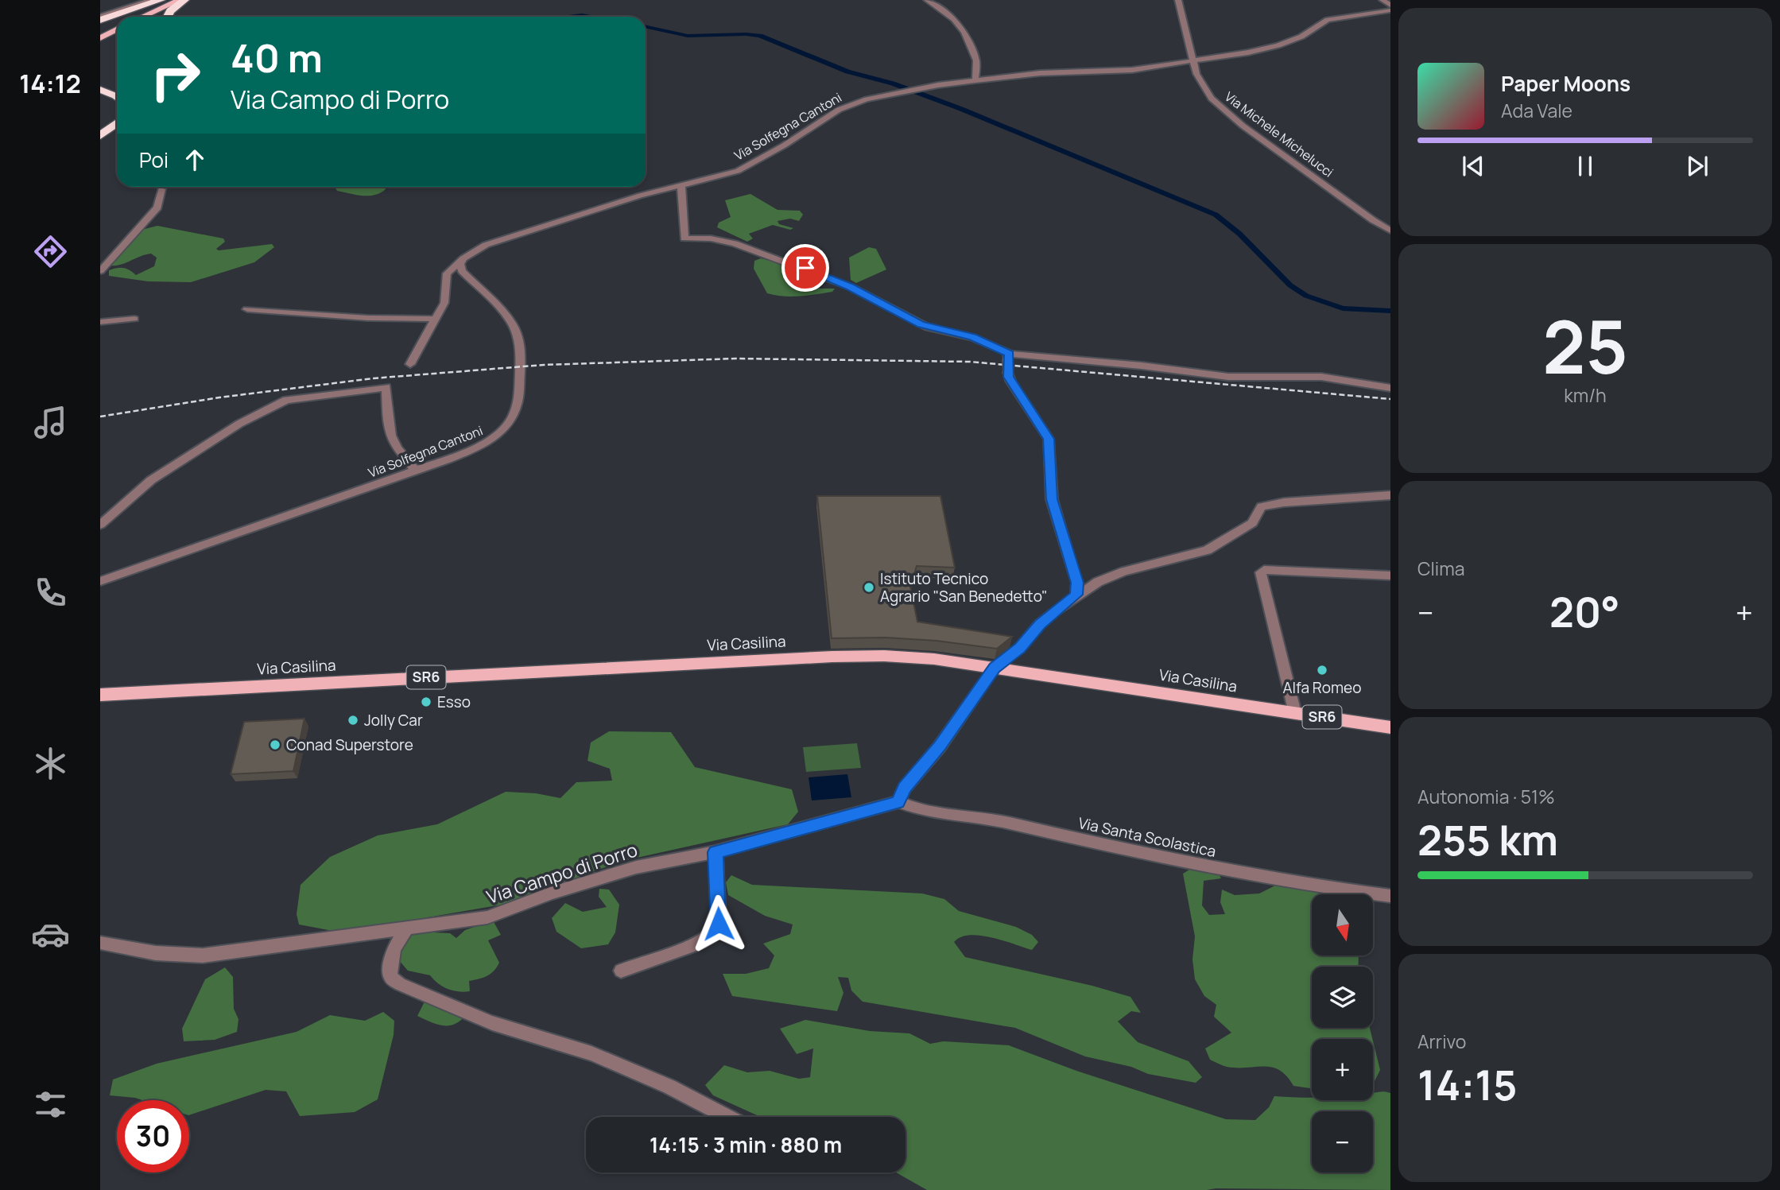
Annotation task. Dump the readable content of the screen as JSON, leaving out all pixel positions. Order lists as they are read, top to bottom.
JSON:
{
  "streets": {
    "main road": ["Via Casilina", "SR6"],
    "street": [
      "Via Solfegna Cantoni",
      "Via Michele Michelucci",
      "Via Santa Scolastica",
      "Via Campo di Porro"
    ]
  },
  "crossings": [
    ["Via Solfegna Cantoni", "Via Michele Michelucci"],
    ["Via Santa Scolastica", "Via Campo di Porro"]
  ],
  "places": [
    "Istituto Tecnico Agrario \"San Benedetto\"",
    "Alfa Romeo",
    "Esso",
    "Jolly Car",
    "Conad Superstore"
  ],
  "north": "bottom",
  "page": {
    "tabs": "14:12",
    "turn": ["40 m", "Via Campo di Porro"],
    "song": ["Paper Moons", "Ada Vale"],
    "then": "Poi",
    "tile": [
      ["25", "km/h"],
      "Clima",
      ["Autonomia · 51%", "255 km"],
      ["Arrivo", "14:15"]
    ],
    "heat": ["−", "20°", "+"],
    "map_buttons": ["+", "−"],
    "limit": "30",
    "trip": "14:15 · 3 min · 880 m"
  }
}
